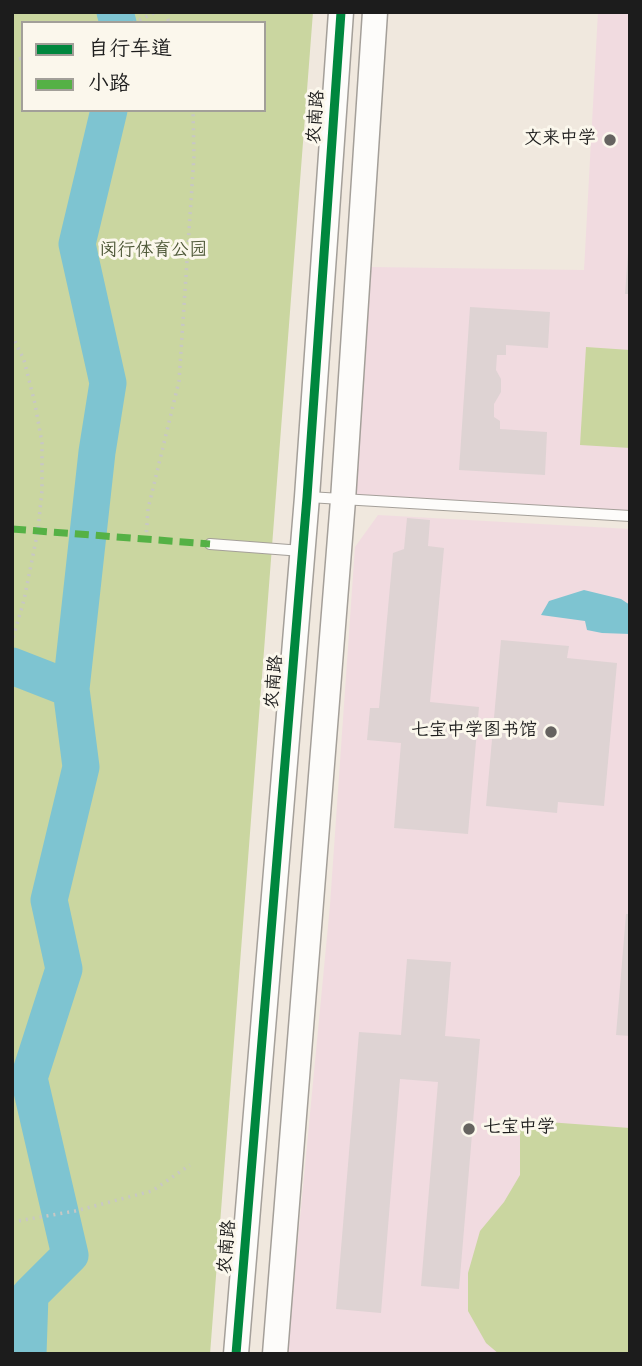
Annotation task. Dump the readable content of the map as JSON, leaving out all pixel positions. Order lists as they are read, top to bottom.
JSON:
{
  "streets": {
    "street": ["农南路"]
  },
  "parks": ["闵行体育公园"],
  "places": ["文来中学", "七宝中学图书馆", "七宝中学"],
  "legend": ["自行车道", "小路"]
}
